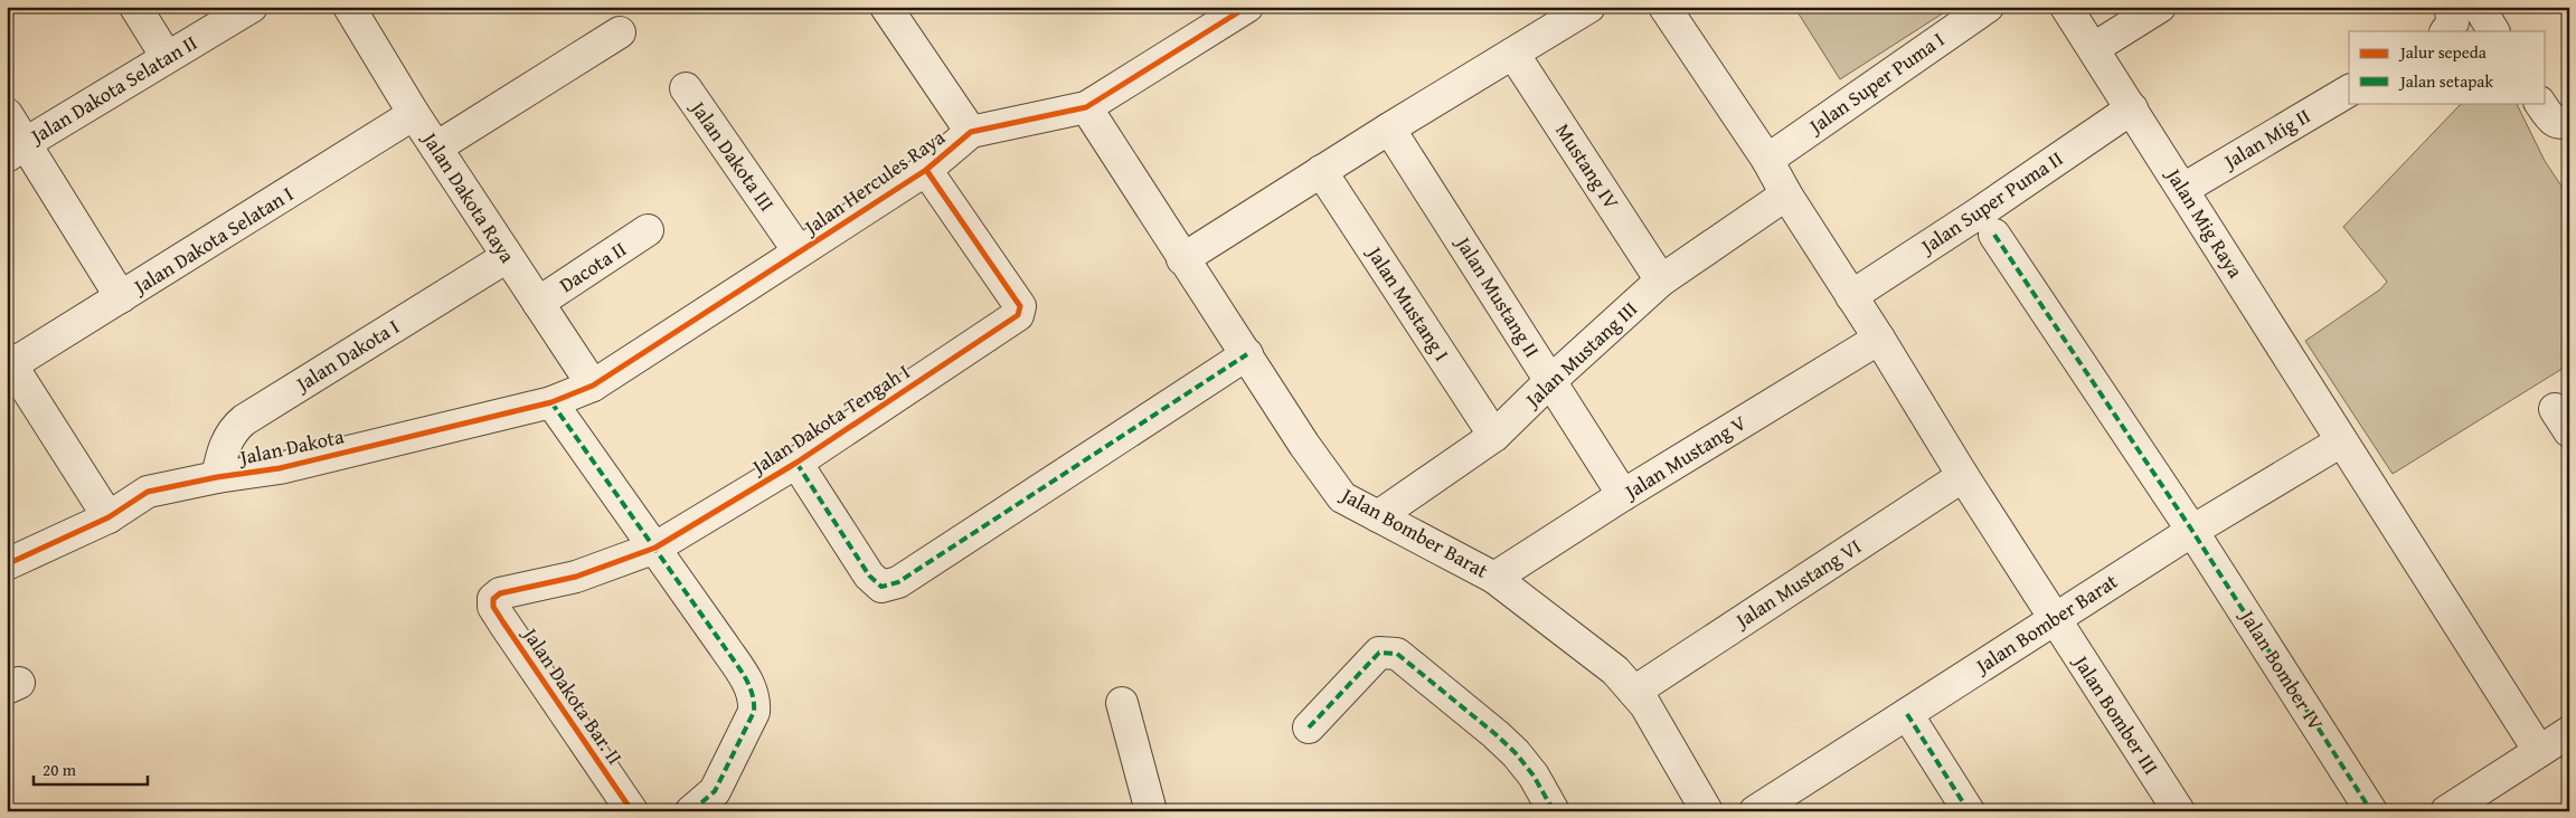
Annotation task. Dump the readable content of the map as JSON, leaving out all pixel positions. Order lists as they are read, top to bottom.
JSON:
{
  "streets": {
    "street": [
      "Jalan Super Puma I",
      "Jalan Dakota Selatan II",
      "Jalan Mig II",
      "Jalan Dakota III",
      "Mustang IV",
      "Jalan Hercules Raya",
      "Jalan Dakota Raya",
      "Jalan Super Puma II",
      "Jalan Mig Raya",
      "Jalan Dakota Selatan I",
      "Dacota II",
      "Jalan Mustang II",
      "Jalan Mustang I",
      "Jalan Mustang III",
      "Jalan Dakota I",
      "Jalan Dakota Tengah I",
      "Jalan Dakota",
      "Jalan Mustang V",
      "Jalan Bomber Barat",
      "Jalan Mustang VI",
      "Jalan Bomber IV",
      "Jalan Dakota Bar. II",
      "Jalan Bomber III"
    ]
  },
  "crossings": [
    ["Jalan Super Puma I", "Jalan Bomber III"],
    ["Jalan Mig II", "Jalan Mig Raya"],
    ["Jalan Dakota III", "Jalan Hercules Raya"],
    ["Mustang IV", "Jalan Mustang III"],
    ["Jalan Hercules Raya", "Jalan Dakota Raya"],
    ["Jalan Hercules Raya", "Jalan Dakota Tengah I"],
    ["Jalan Hercules Raya", "Jalan Dakota"],
    ["Jalan Hercules Raya", "Jalan Bomber Barat"],
    ["Jalan Dakota Raya", "Jalan Dakota Selatan I"],
    ["Jalan Dakota Raya", "Dacota II"],
    ["Jalan Dakota Raya", "Jalan Dakota I"],
    ["Jalan Dakota Raya", "Jalan Dakota"],
    ["Jalan Super Puma II", "Jalan Mig Raya"],
    ["Jalan Super Puma II", "Jalan Bomber III"],
    ["Jalan Mig Raya", "Jalan Bomber Barat"],
    ["Jalan Mustang II", "Jalan Mustang III"],
    ["Jalan Mustang II", "Jalan Mustang V"],
    ["Jalan Mustang I", "Jalan Mustang III"],
    ["Jalan Mustang III", "Jalan Bomber Barat"],
    ["Jalan Mustang III", "Jalan Bomber III"],
    ["Jalan Dakota I", "Jalan Dakota"],
    ["Jalan Dakota Tengah I", "Jalan Dakota Bar. II"],
    ["Jalan Mustang V", "Jalan Bomber Barat"],
    ["Jalan Mustang V", "Jalan Bomber III"],
    ["Jalan Bomber Barat", "Jalan Mustang VI"],
    ["Jalan Bomber Barat", "Jalan Bomber IV"],
    ["Jalan Bomber Barat", "Jalan Bomber III"],
    ["Jalan Mustang VI", "Jalan Bomber III"]
  ],
  "legend": ["Jalur sepeda", "Jalan setapak"],
  "scale_bar": "20 m"
}
